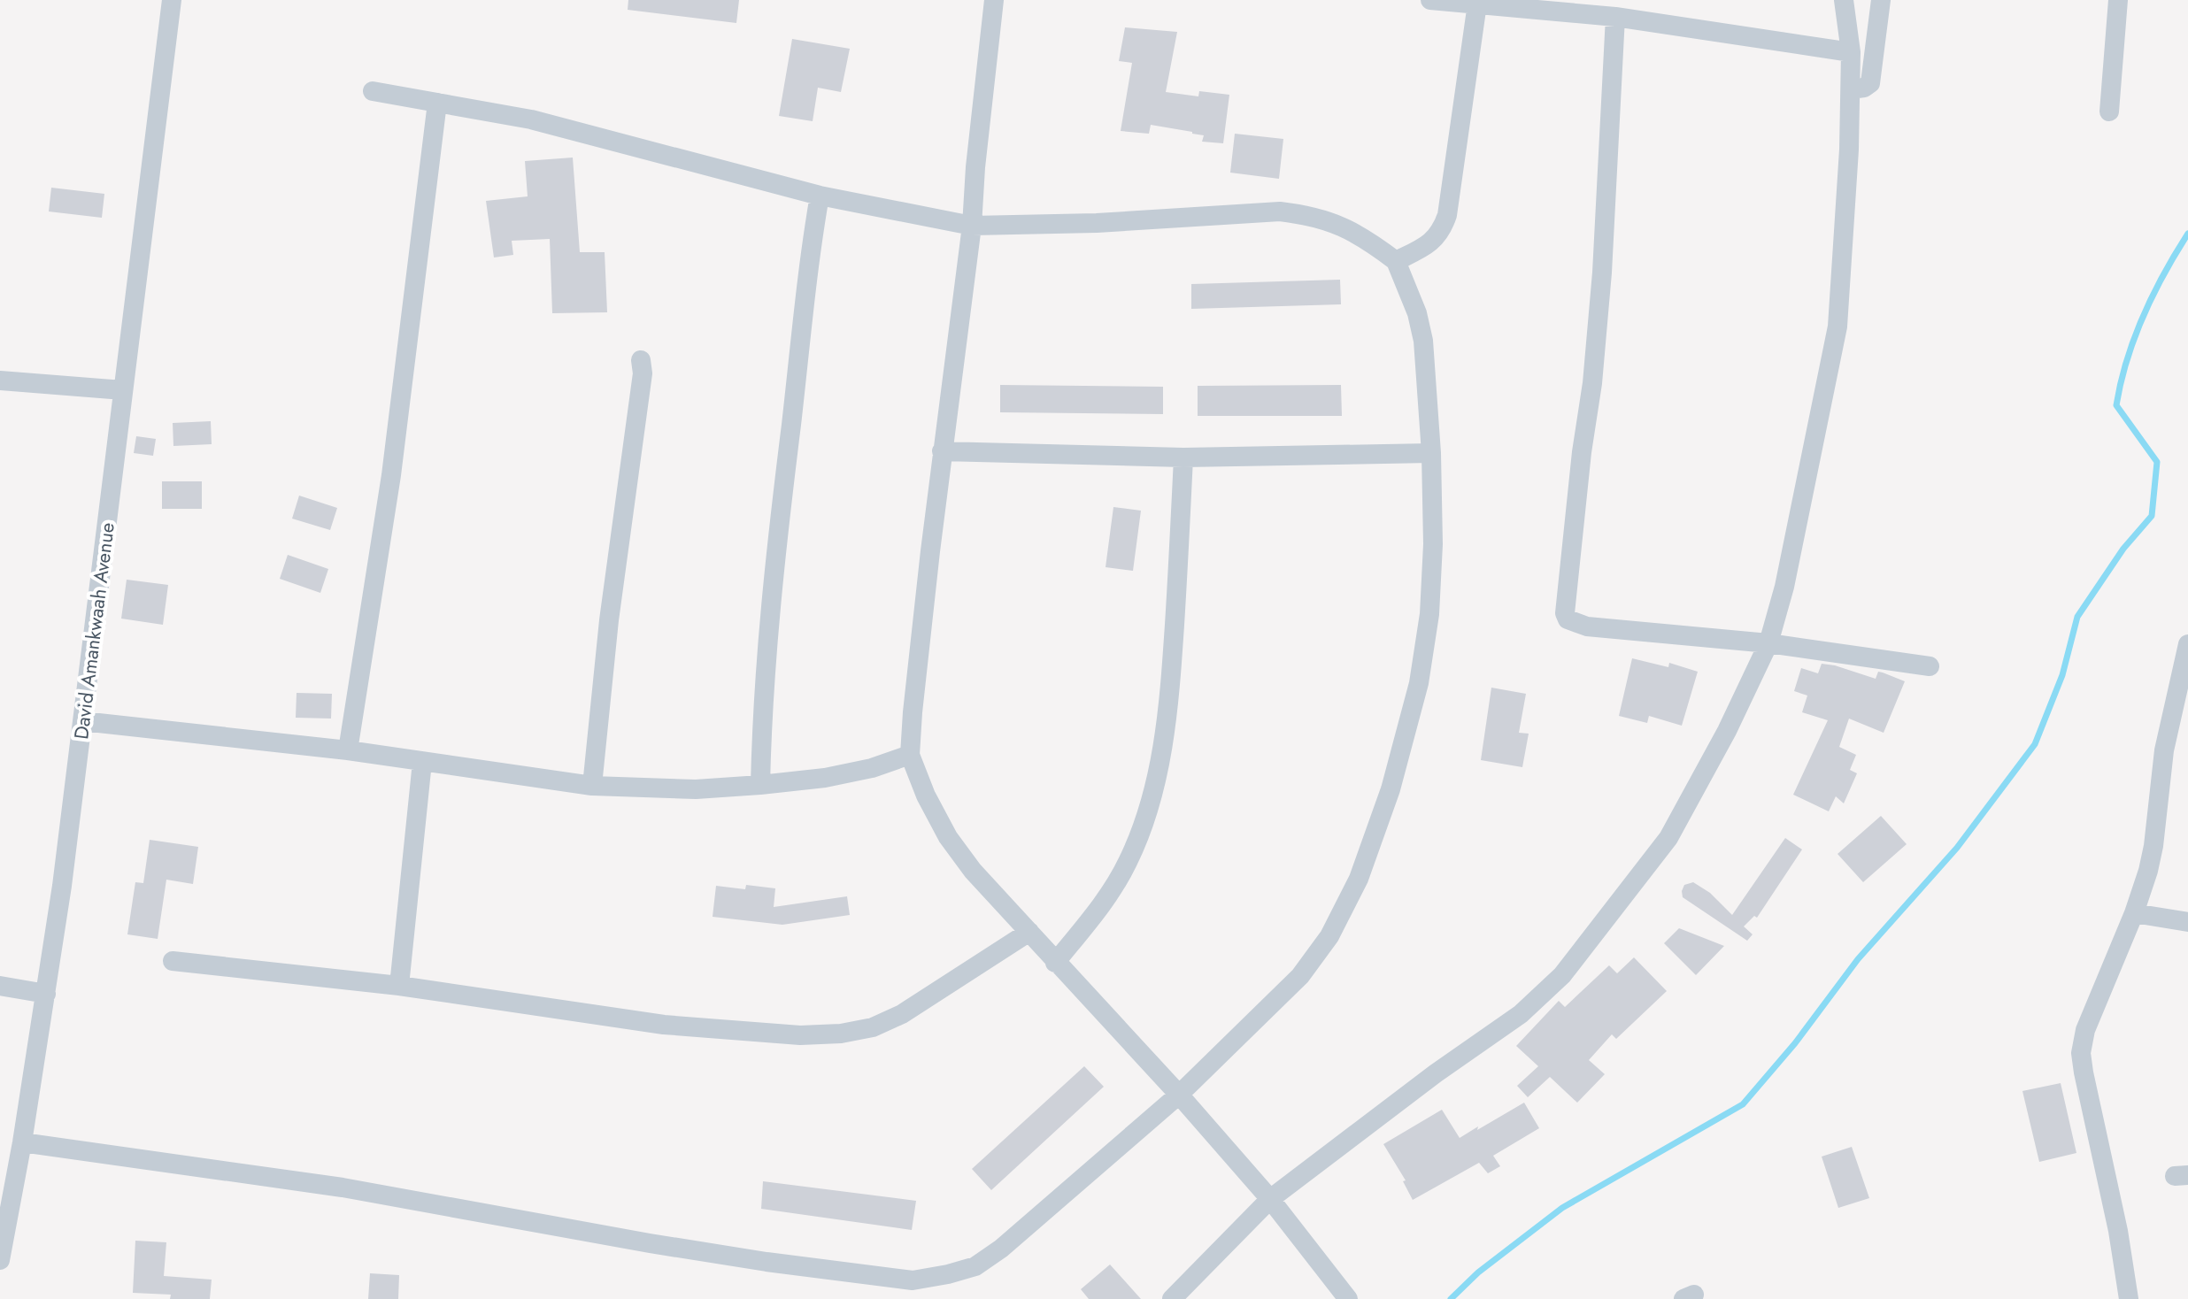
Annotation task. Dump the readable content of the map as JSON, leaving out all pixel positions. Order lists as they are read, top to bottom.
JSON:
{
  "streets": {
    "street": ["David Amankwaah Avenue"]
  }
}
